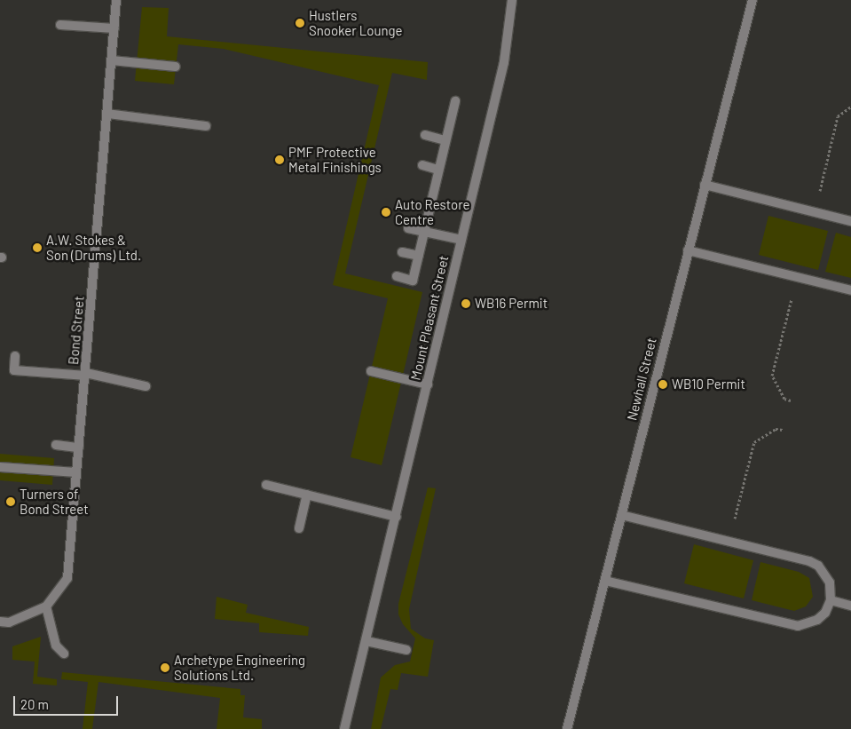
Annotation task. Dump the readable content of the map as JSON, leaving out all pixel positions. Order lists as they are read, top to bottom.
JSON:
{
  "streets": {
    "street": ["Mount Pleasant Street", "Bond Street", "Newhall Street"]
  },
  "places": [
    "Hustlers Snooker Lounge",
    "PMF Protective Metal Finishings",
    "Auto Restore Centre",
    "A.W. Stokes & Son (Drums) Ltd.",
    "WB16 Permit",
    "WB10 Permit",
    "Turners of Bond Street",
    "Archetype Engineering Solutions Ltd."
  ],
  "scale_bar": "20 m"
}
